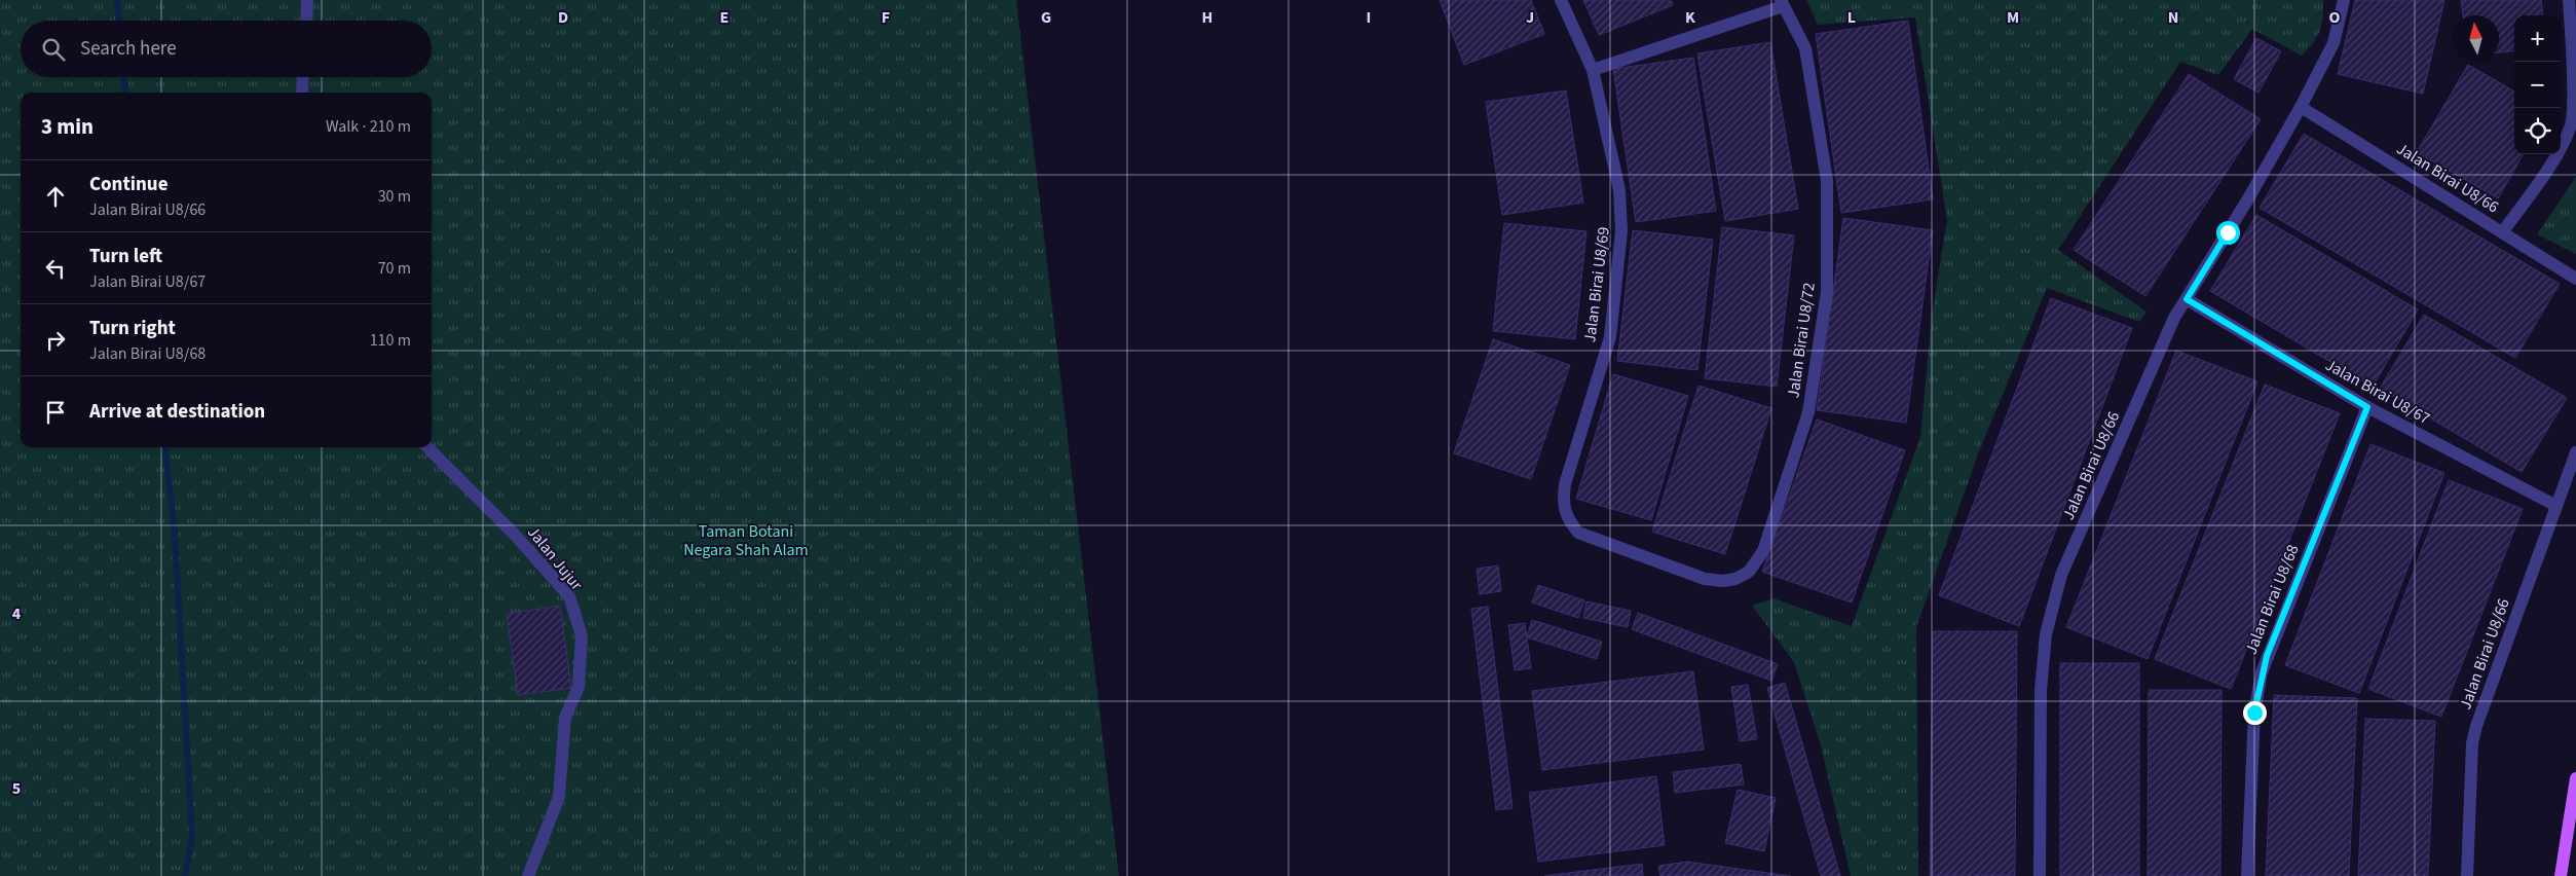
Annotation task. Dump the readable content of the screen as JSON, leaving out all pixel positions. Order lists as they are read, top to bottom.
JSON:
{
  "streets": {
    "street": [
      "Jalan Birai U8/66",
      "Jalan Birai U8/69",
      "Jalan Birai U8/72",
      "Jalan Birai U8/67",
      "Jalan Jujur",
      "Jalan Birai U8/68"
    ]
  },
  "crossings": [
    ["Jalan Birai U8/66", "Jalan Birai U8/67"],
    ["Jalan Birai U8/69", "Jalan Birai U8/72"],
    ["Jalan Birai U8/67", "Jalan Birai U8/68"]
  ],
  "parks": ["Taman Botani Negara Shah Alam"],
  "north": "top",
  "page": {
    "map_buttons": ["+", "−"],
    "search": "Search here",
    "heading": ["3 min", "Walk · 210 m"],
    "list": [
      ["Continue", "Jalan Birai U8/66", "30 m"],
      ["Turn left", "Jalan Birai U8/67", "70 m"],
      ["Turn right", "Jalan Birai U8/68", "110 m"],
      "Arrive at destination"
    ]
  },
  "grid": {
    "columns": [
      "D",
      "E",
      "F",
      "G",
      "H",
      "I",
      "J",
      "K",
      "L",
      "M",
      "N",
      "O"
    ],
    "rows": ["4", "5"]
  }
}
